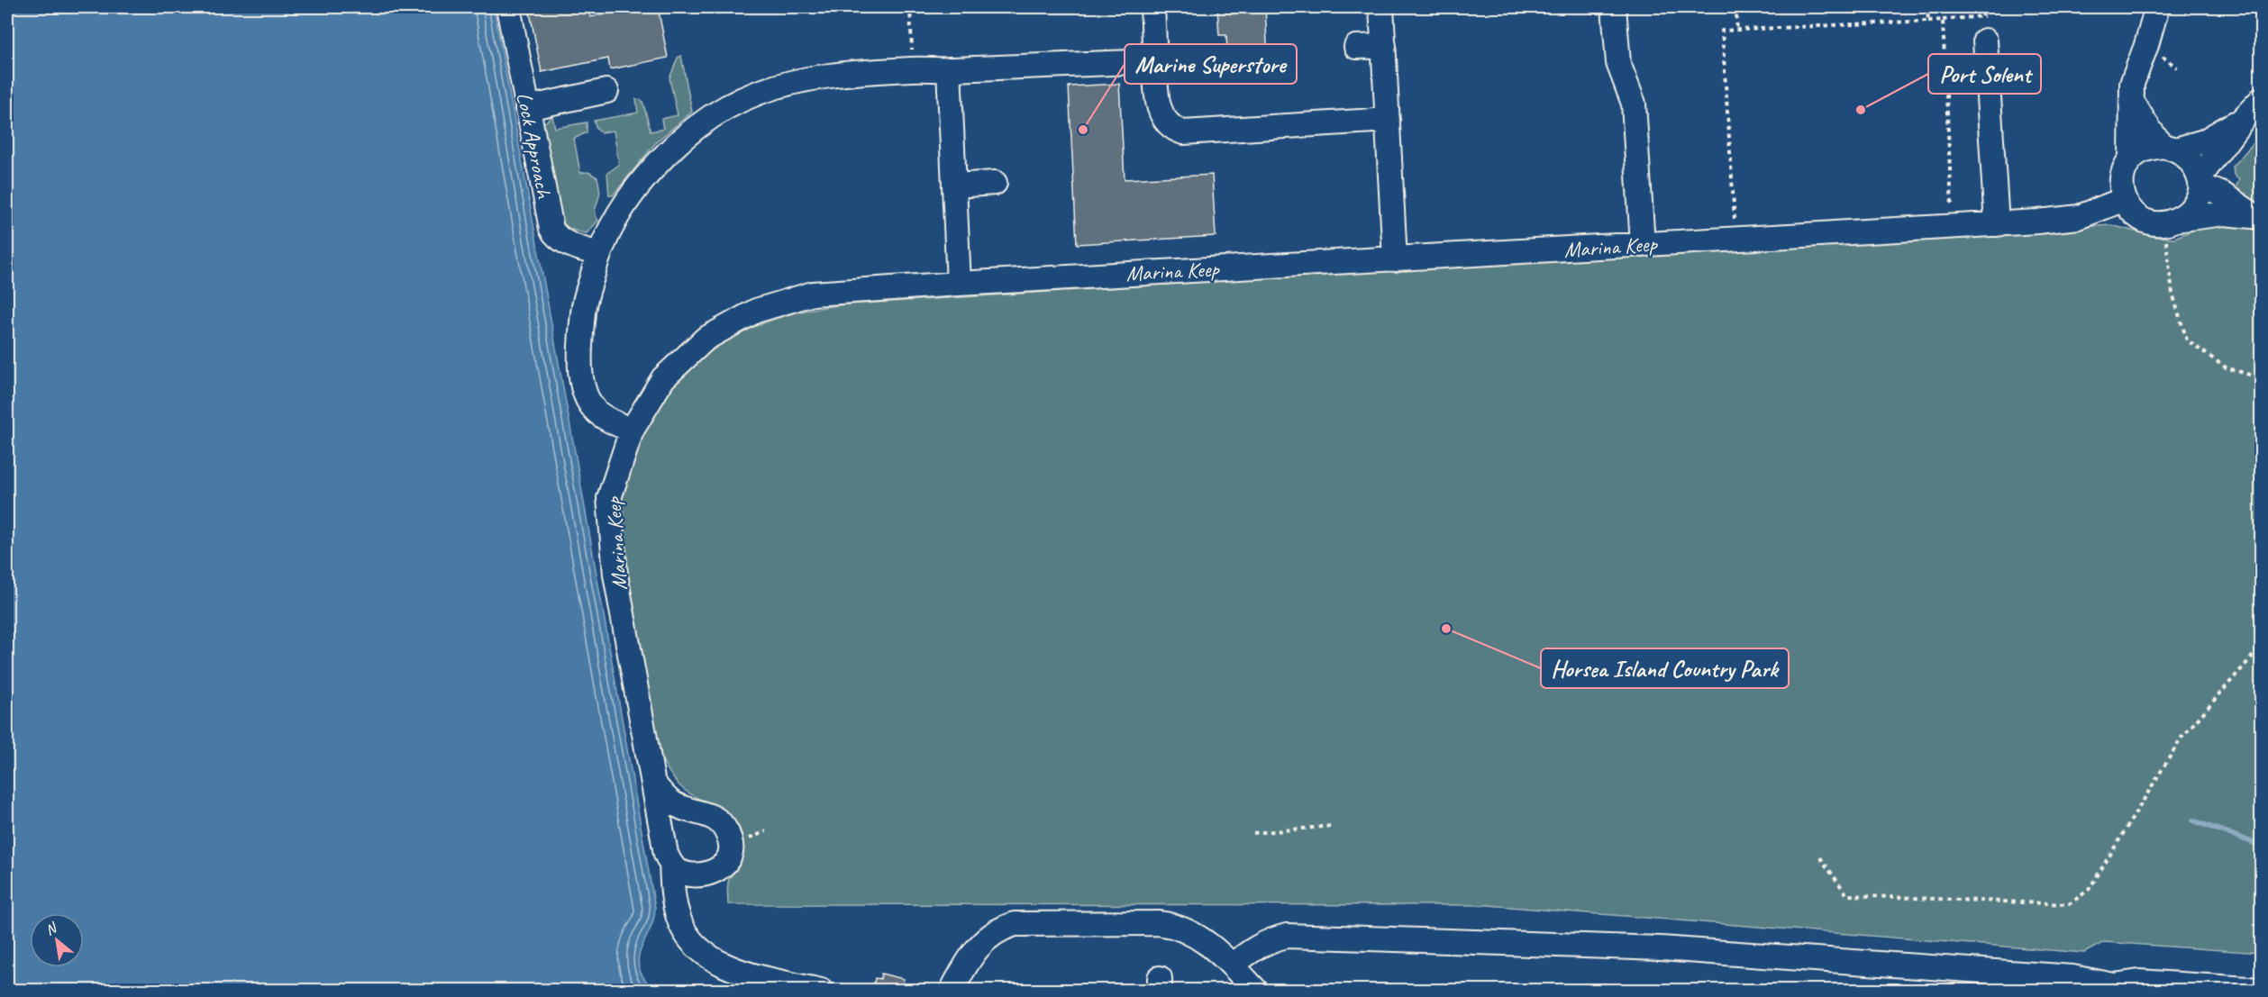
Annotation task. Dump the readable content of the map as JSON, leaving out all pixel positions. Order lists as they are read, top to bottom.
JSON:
{
  "streets": {
    "street": ["Lock Approach", "Marina Keep"]
  },
  "places": ["Port Solent", "Marine Superstore", "Horsea Island Country Park"],
  "north": "top left"
}
